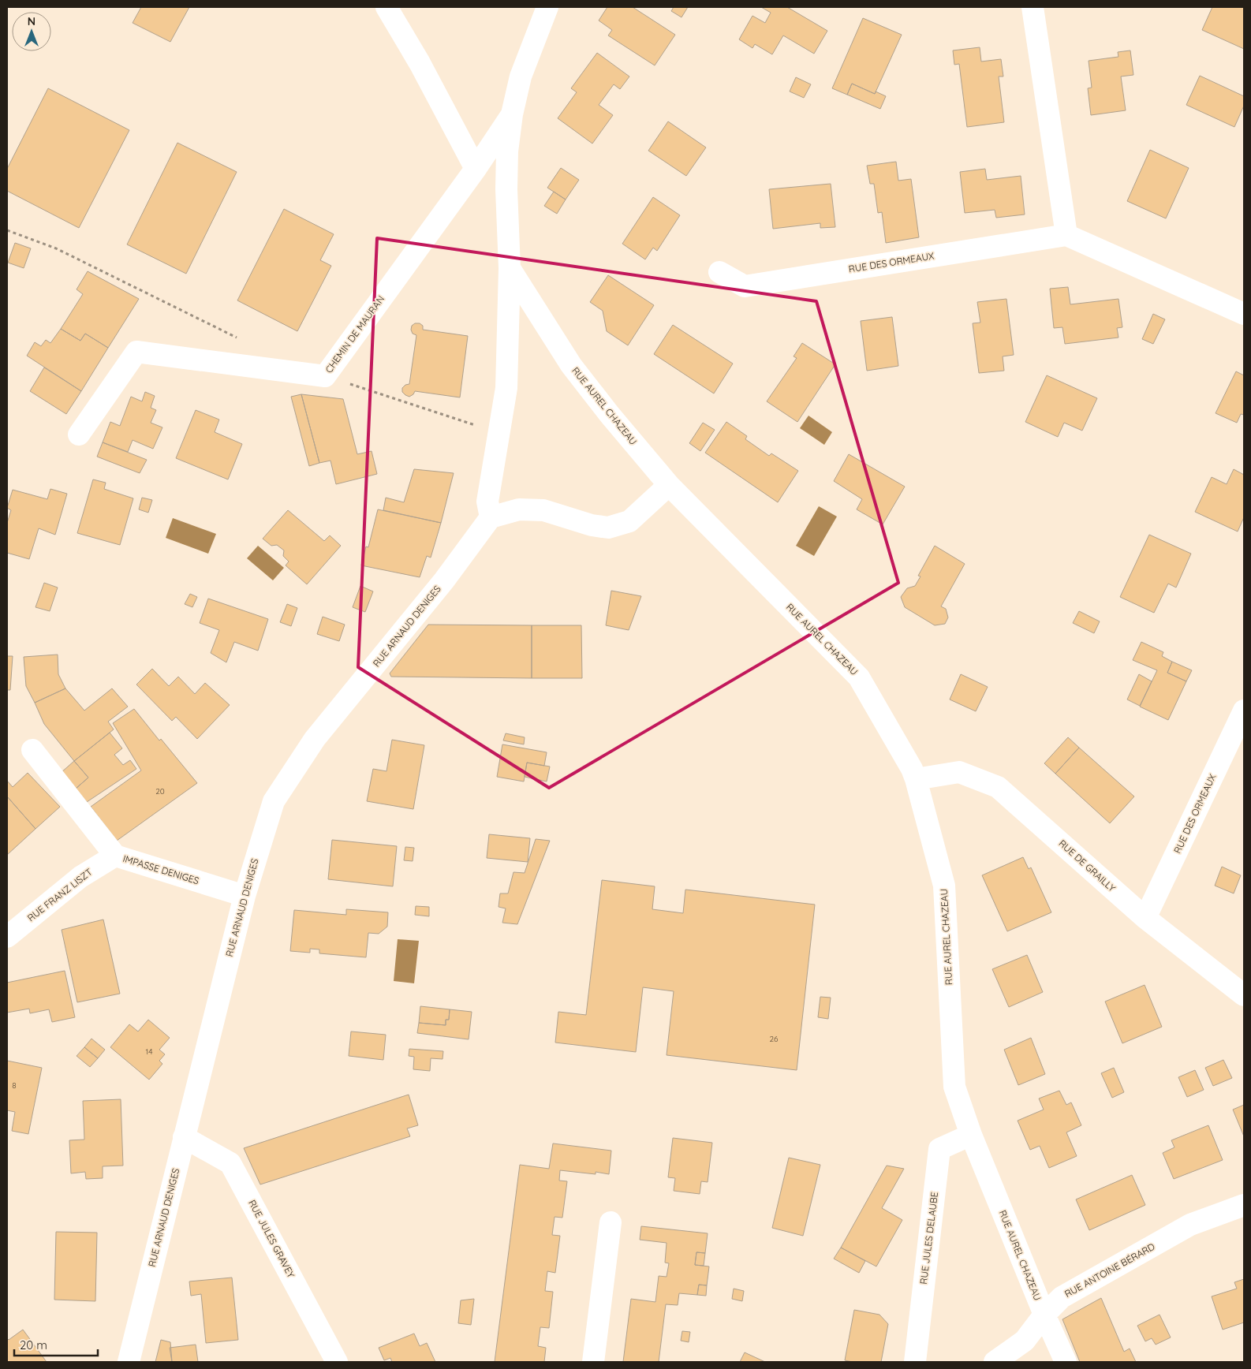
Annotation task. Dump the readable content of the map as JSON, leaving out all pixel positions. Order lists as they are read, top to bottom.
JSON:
{
  "streets": {
    "street": [
      "RUE DES ORMEAUX",
      "CHEMIN DE MAURAN",
      "RUE AUREL CHAZEAU",
      "RUE ARNAUD DENIGES",
      "RUE DE GRAILLY",
      "IMPASSE DENIGES",
      "RUE FRANZ LISZT",
      "RUE JULES DELAUBE",
      "RUE JULES GRAVEY",
      "RUE ANTOINE BÉRARD"
    ]
  },
  "crossings": [
    ["RUE DES ORMEAUX", "RUE DE GRAILLY"],
    ["RUE AUREL CHAZEAU", "RUE DE GRAILLY"],
    ["RUE AUREL CHAZEAU", "RUE JULES DELAUBE"],
    ["RUE AUREL CHAZEAU", "RUE ANTOINE BÉRARD"],
    ["RUE ARNAUD DENIGES", "IMPASSE DENIGES"],
    ["RUE ARNAUD DENIGES", "RUE JULES GRAVEY"],
    ["IMPASSE DENIGES", "RUE FRANZ LISZT"]
  ],
  "house_numbers": [
    "20",
    "26",
    "14",
    "8"
  ],
  "scale_bar": "20 m",
  "north": "top"
}
